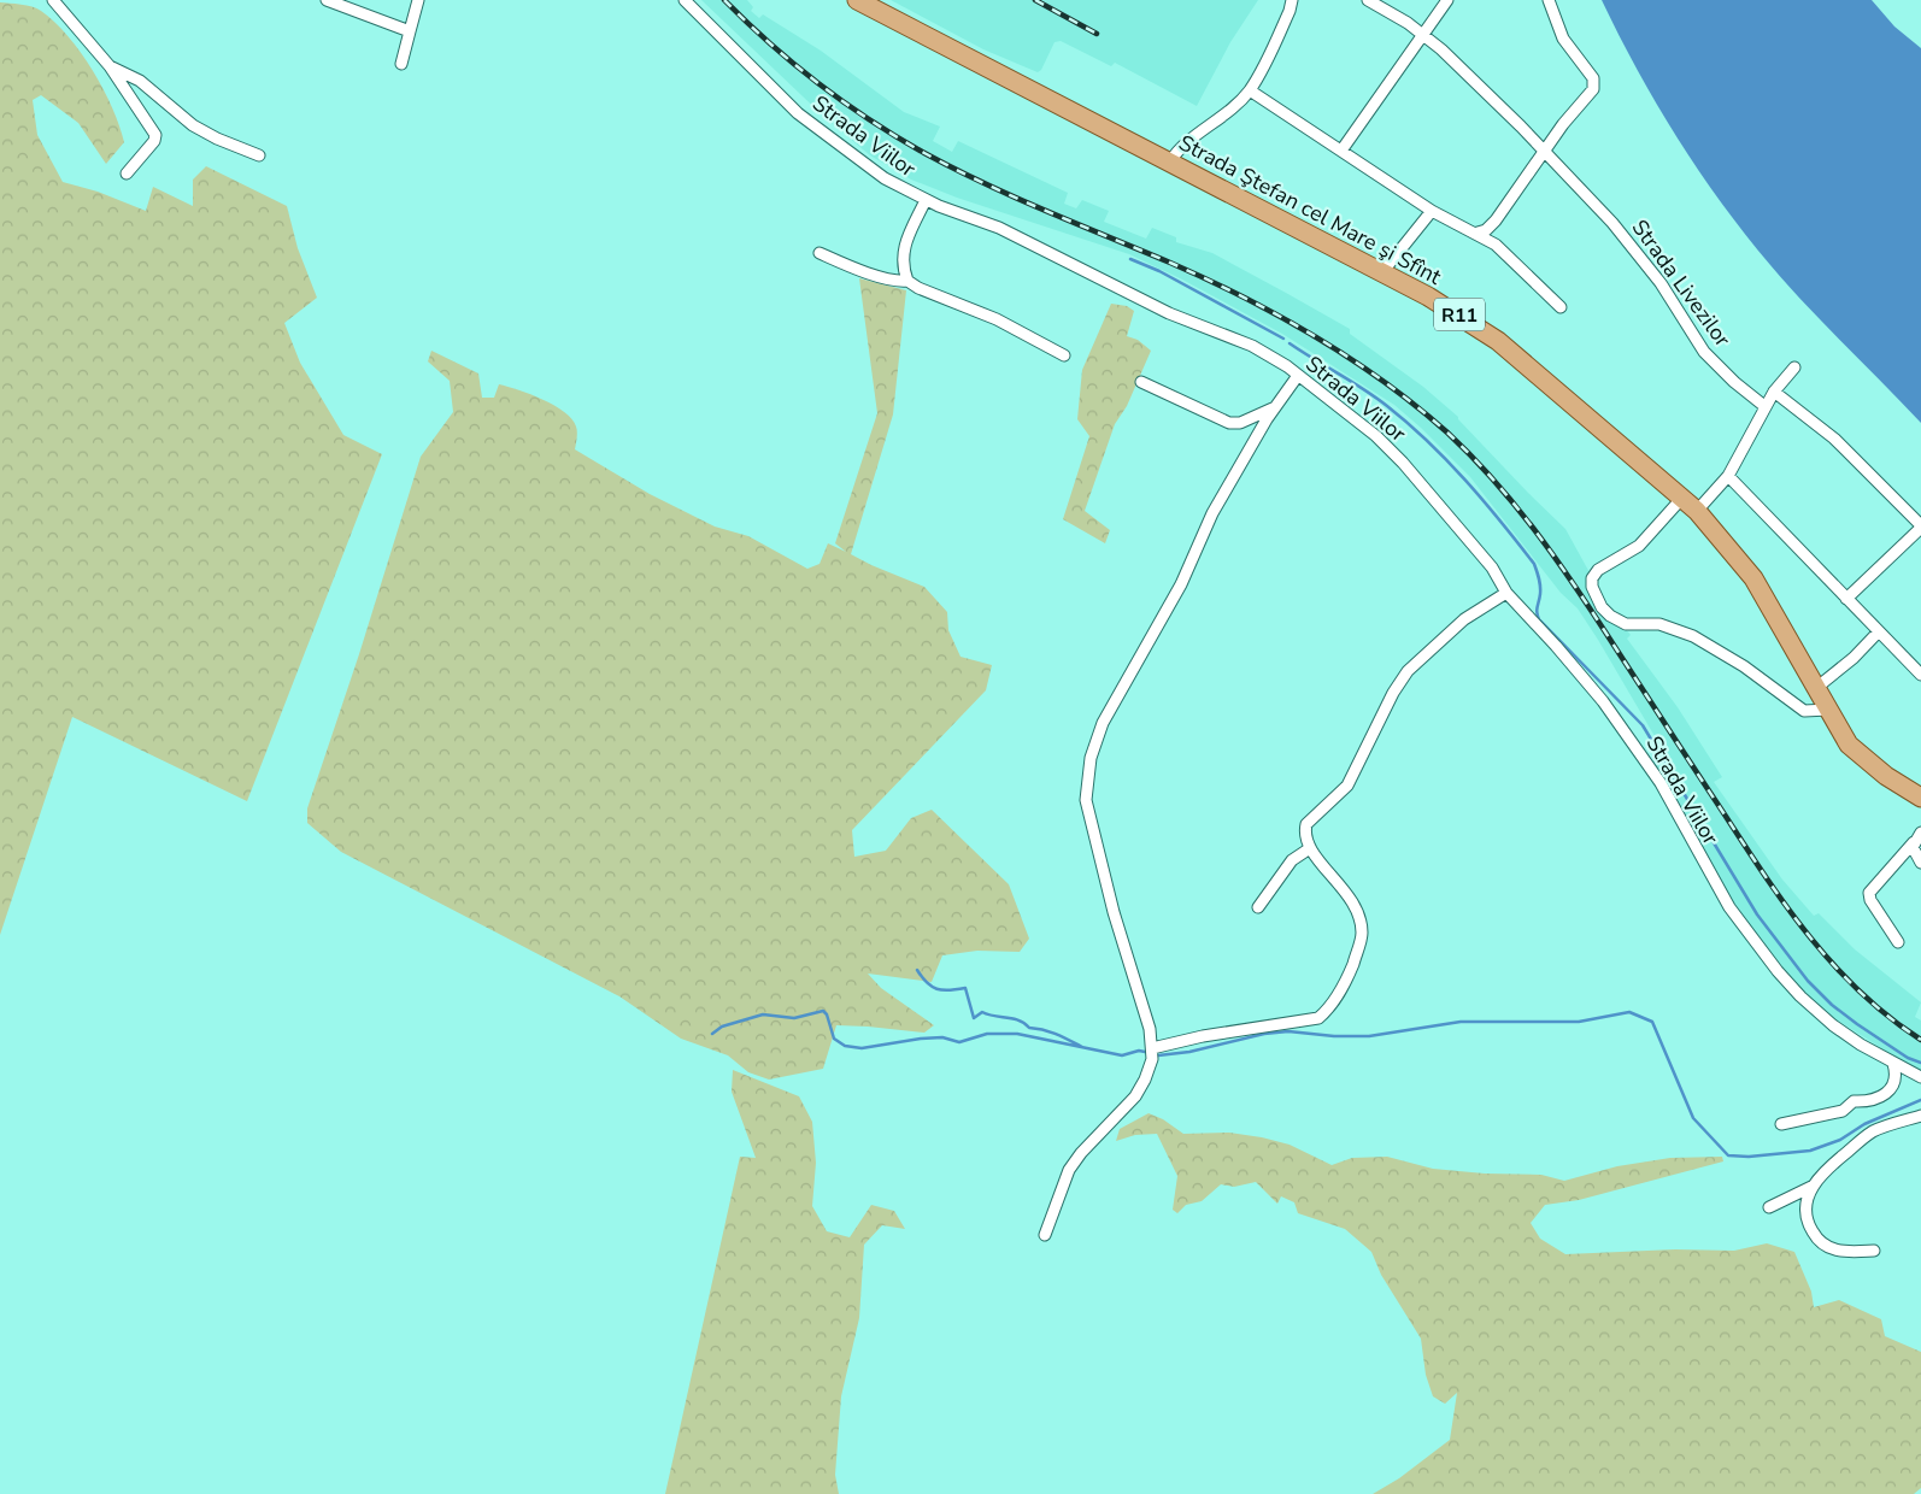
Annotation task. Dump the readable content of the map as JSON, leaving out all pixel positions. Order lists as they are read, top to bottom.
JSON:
{
  "streets": {
    "main road": ["Strada Ştefan cel Mare şi Sfînt", "R11"],
    "street": ["Strada Viilor", "Strada Livezilor"]
  }
}
